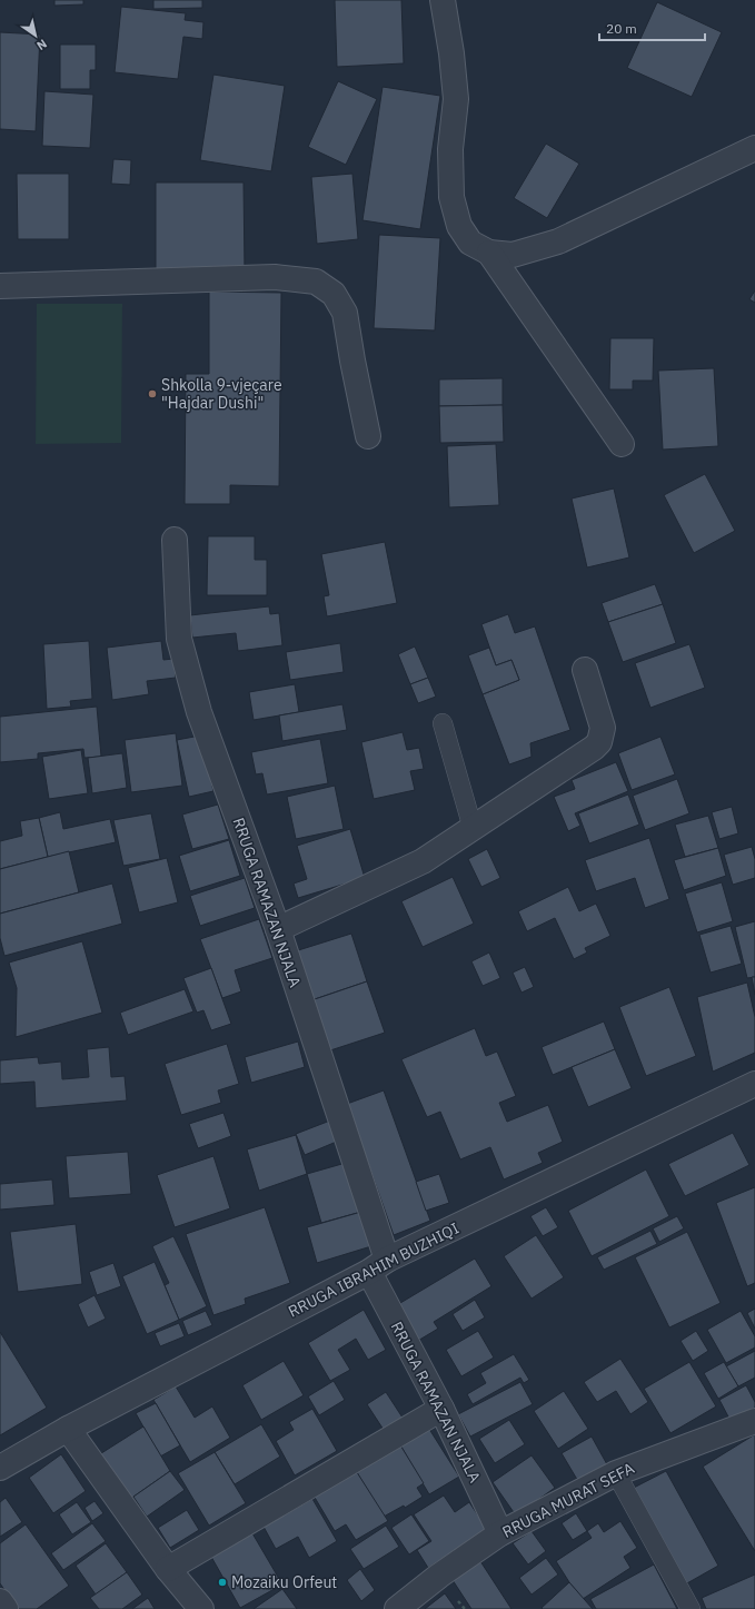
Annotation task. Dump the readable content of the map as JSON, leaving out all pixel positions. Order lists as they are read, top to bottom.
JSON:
{
  "streets": {
    "street": ["RRUGA RAMAZAN NJALA", "RRUGA IBRAHIM BUZHIQI", "RRUGA MURAT SEFA"]
  },
  "crossings": [
    ["RRUGA RAMAZAN NJALA", "RRUGA IBRAHIM BUZHIQI"],
    ["RRUGA RAMAZAN NJALA", "RRUGA MURAT SEFA"]
  ],
  "places": ["Shkolla 9-vjeçare \"Hajdar Dushi\"", "Mozaiku Orfeut"],
  "scale_bar": "20 m",
  "north": "bottom right"
}
